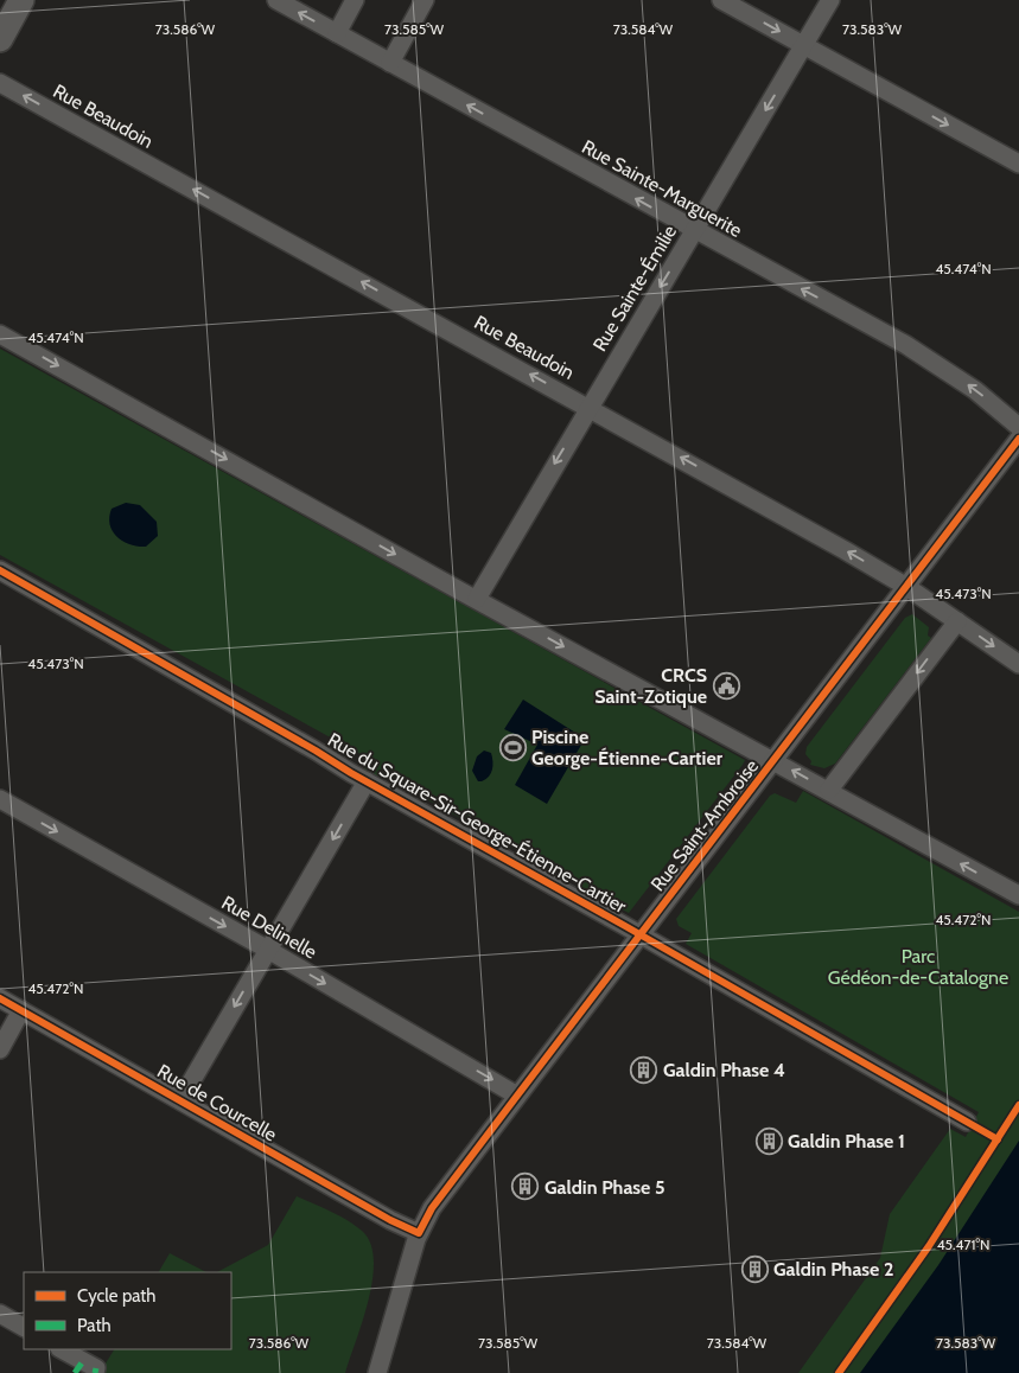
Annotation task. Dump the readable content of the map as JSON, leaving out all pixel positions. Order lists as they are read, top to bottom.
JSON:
{
  "streets": {
    "street": [
      "Rue Beaudoin",
      "Rue Sainte-Marguerite",
      "Rue Sainte-Émilie",
      "Rue du Square-Sir-George-Étienne-Cartier",
      "Rue Saint-Ambroise",
      "Rue Delinelle",
      "Rue de Courcelle"
    ]
  },
  "crossings": [
    ["Rue Beaudoin", "Rue Sainte-Émilie"],
    ["Rue Beaudoin", "Rue Saint-Ambroise"],
    ["Rue Sainte-Marguerite", "Rue Sainte-Émilie"],
    ["Rue du Square-Sir-George-Étienne-Cartier", "Rue Saint-Ambroise"],
    ["Rue Saint-Ambroise", "Rue Delinelle"],
    ["Rue Saint-Ambroise", "Rue de Courcelle"]
  ],
  "one_way": [
    "Rue Beaudoin",
    "Rue Sainte-Marguerite",
    "Rue Sainte-Émilie",
    "Rue Delinelle"
  ],
  "parks": ["Parc Gédéon-de-Catalogne"],
  "places": {
    "public building": ["CRCS Saint-Zotique"],
    "sports": ["Piscine George-Étienne-Cartier"],
    "building": [
      "Galdin Phase 4",
      "Galdin Phase 1",
      "Galdin Phase 5",
      "Galdin Phase 2"
    ]
  },
  "legend": ["Cycle path", "Path"],
  "coordinates": [
    "73.586°W",
    "73.585°W",
    "73.584°W",
    "73.583°W",
    "45.474°N",
    "45.473°N",
    "45.472°N",
    "45.471°N"
  ]
}
